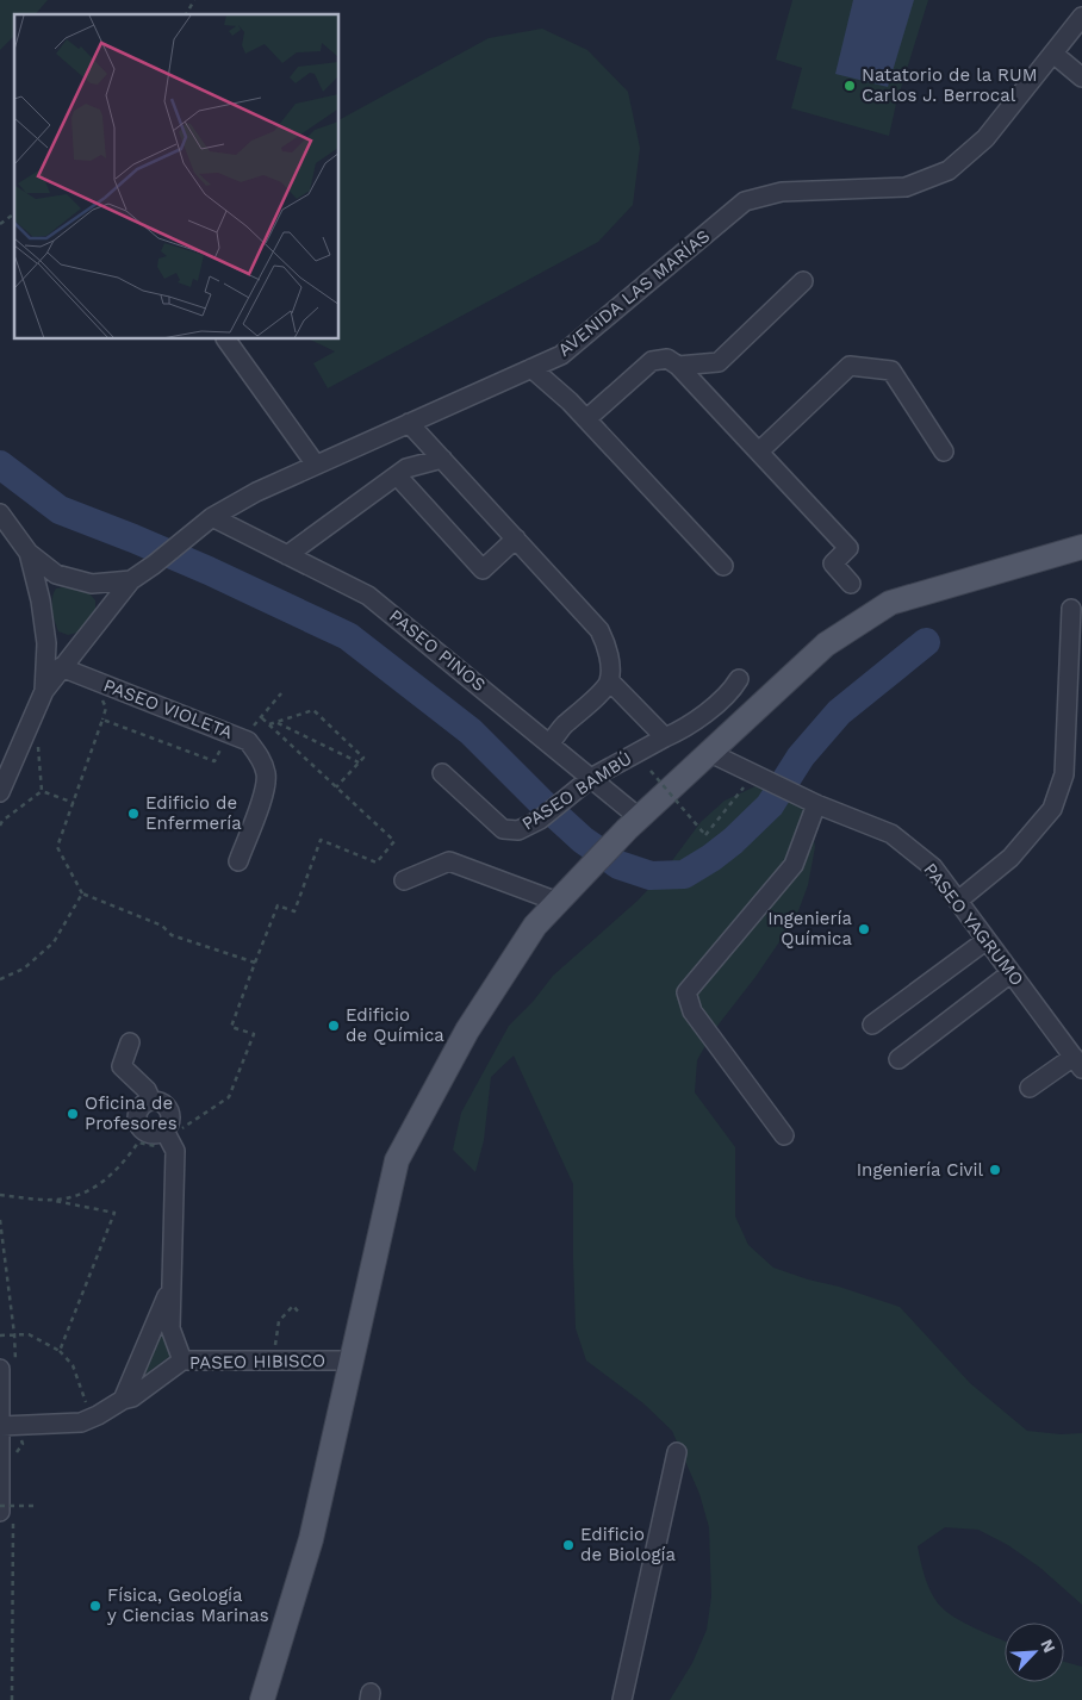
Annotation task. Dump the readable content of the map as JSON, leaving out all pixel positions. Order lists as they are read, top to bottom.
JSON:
{
  "streets": {
    "street": [
      "AVENIDA LAS MARÍAS",
      "PASEO PINOS",
      "PASEO VIOLETA",
      "PASEO BAMBÚ",
      "PASEO YAGRUMO",
      "PASEO HIBISCO"
    ]
  },
  "crossings": [
    ["AVENIDA LAS MARÍAS", "PASEO PINOS"],
    ["PASEO PINOS", "PASEO BAMBÚ"]
  ],
  "places": [
    "Natatorio de la RUM Carlos J. Berrocal",
    "Edificio de Enfermería",
    "Ingeniería Química",
    "Edificio de Química",
    "Oficina de Profesores",
    "Ingeniería Civil",
    "Edificio de Biología",
    "Física, Geología y Ciencias Marinas"
  ],
  "north": "top right"
}
